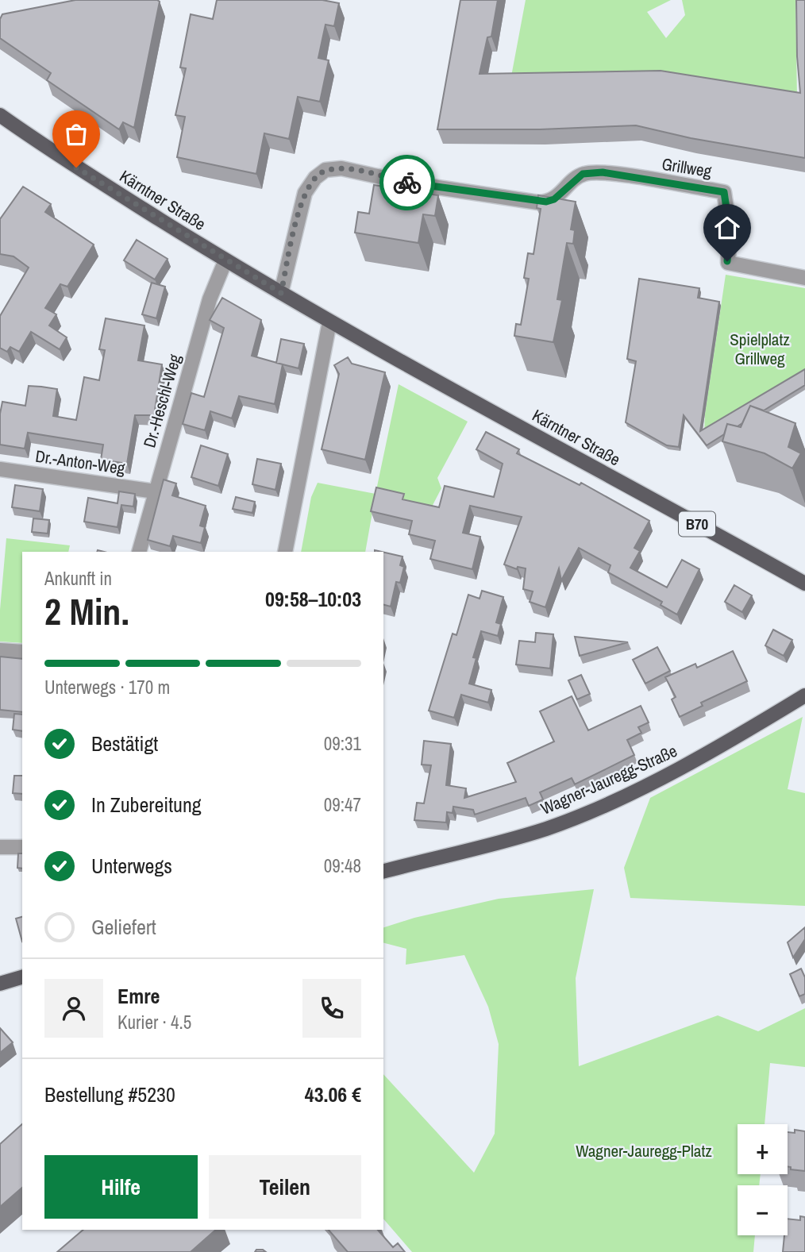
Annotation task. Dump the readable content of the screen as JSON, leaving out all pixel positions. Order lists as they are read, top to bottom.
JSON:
{
  "streets": {
    "main road": ["Kärntner Straße", "B70", "Wagner-Jauregg-Straße"],
    "street": ["Grillweg", "Dr.-Heschl-Weg", "Dr.-Anton-Weg"]
  },
  "crossings": [
    ["Grillweg", "Kärntner Straße"],
    ["Kärntner Straße", "Dr.-Heschl-Weg"],
    ["Dr.-Heschl-Weg", "Dr.-Anton-Weg"]
  ],
  "parks": ["Spielplatz Grillweg", "Wagner-Jauregg-Platz"],
  "page": {
    "heading": ["2 Min.", "Ankunft in", "09:58–10:03"],
    "panel": [
      "Emre",
      "Kurier · 4.5",
      "Bestellung #5230",
      "43.06 €"
    ],
    "bar": "Unterwegs · 170 m",
    "list": [
      ["Bestätigt", "09:31"],
      ["In Zubereitung", "09:47"],
      ["Unterwegs", "09:48"],
      "Geliefert"
    ],
    "map_buttons": ["+", "−"],
    "buttons": ["Hilfe", "Teilen"]
  }
}
